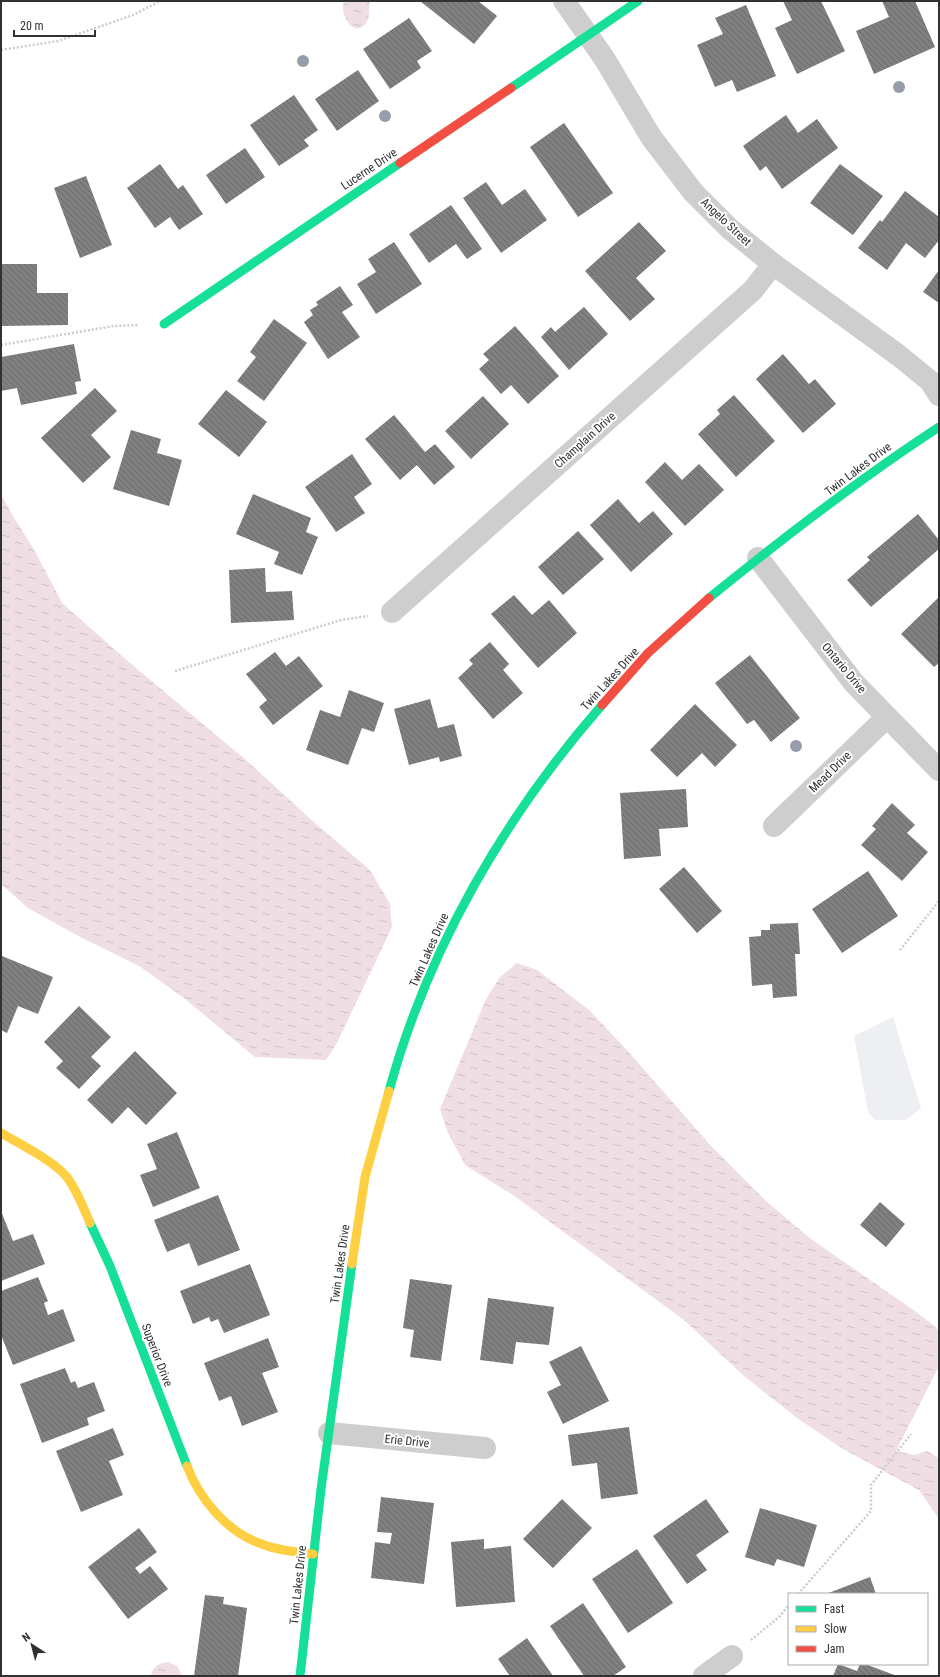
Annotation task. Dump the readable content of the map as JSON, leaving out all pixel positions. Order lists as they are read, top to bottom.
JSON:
{
  "streets": {
    "street": [
      "Lucerne Drive",
      "Angelo Street",
      "Champlain Drive",
      "Twin Lakes Drive",
      "Ontario Drive",
      "Mead Drive",
      "Superior Drive",
      "Erie Drive"
    ]
  },
  "crossings": [
    ["Lucerne Drive", "Angelo Street"],
    ["Angelo Street", "Champlain Drive"],
    ["Twin Lakes Drive", "Ontario Drive"],
    ["Twin Lakes Drive", "Superior Drive"],
    ["Twin Lakes Drive", "Erie Drive"],
    ["Ontario Drive", "Mead Drive"]
  ],
  "legend": ["Fast", "Slow", "Jam"],
  "scale_bar": "20 m",
  "north": "top left"
}
